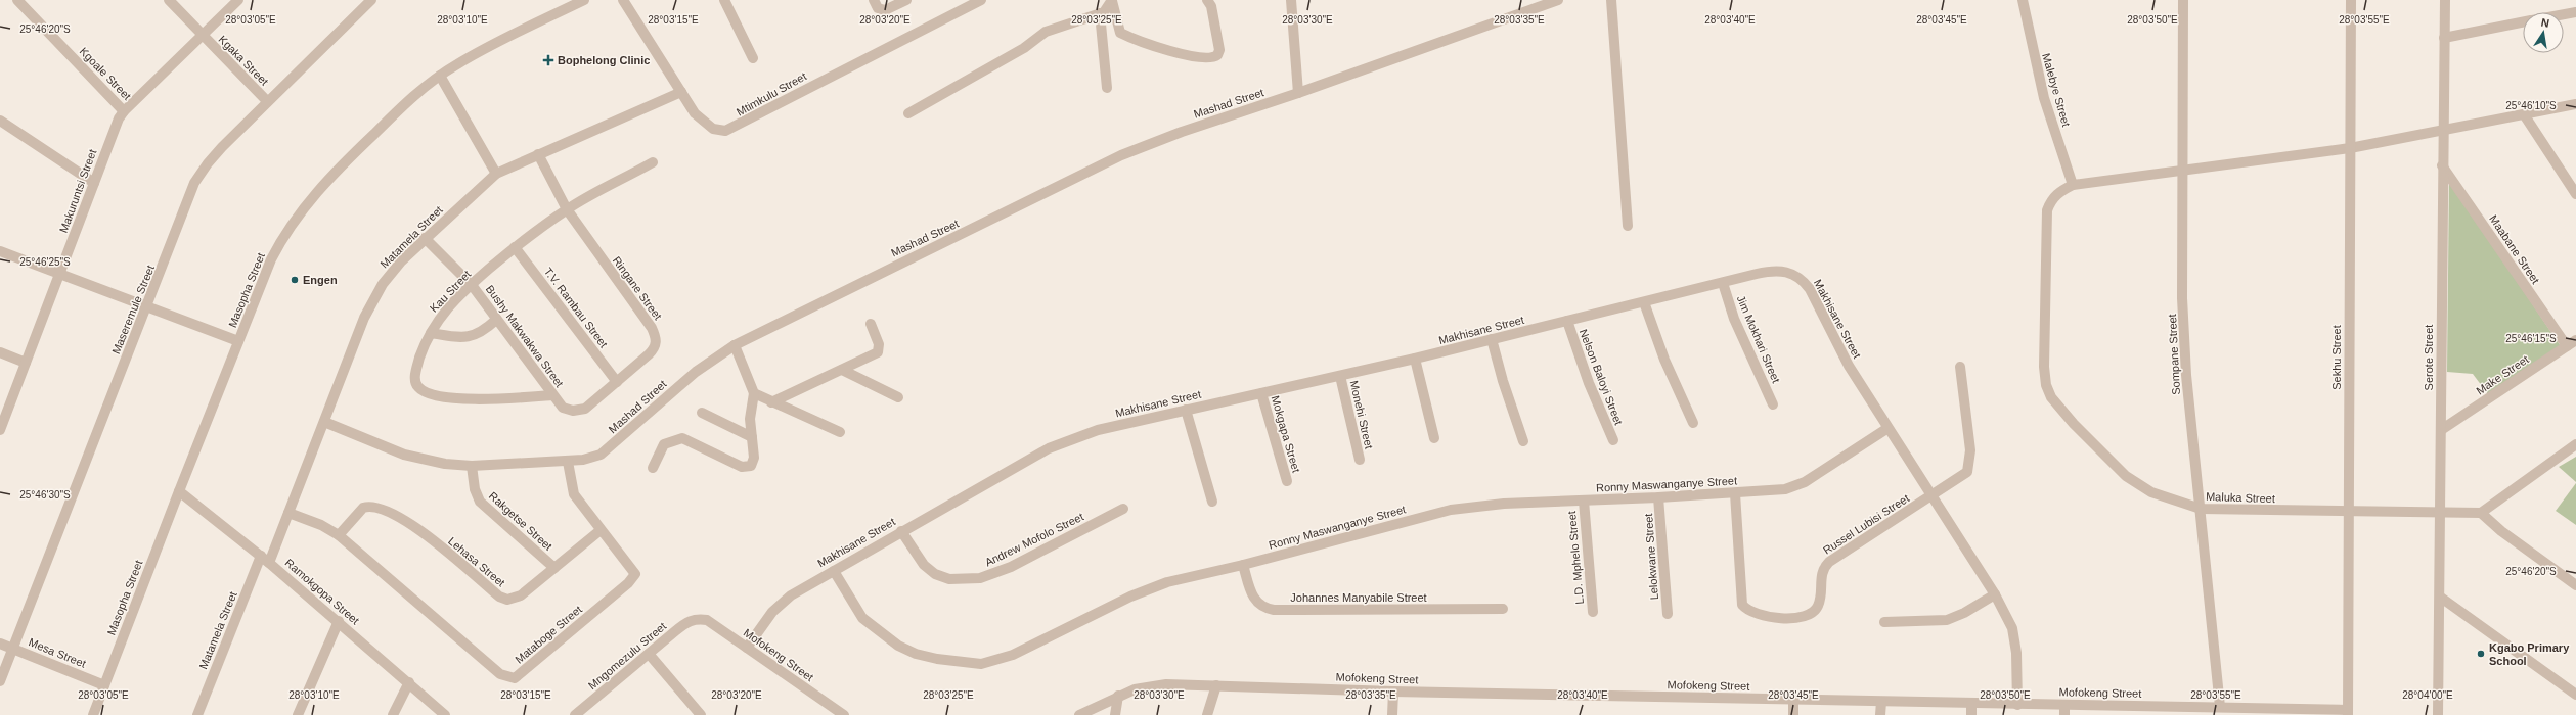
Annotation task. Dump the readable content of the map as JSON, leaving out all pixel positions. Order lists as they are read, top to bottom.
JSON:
{
  "streets": {
    "street": [
      "Kgaka Street",
      "Kgoale Street",
      "Malebye Street",
      "Mtimkulu Street",
      "Mashad Street",
      "Makuruntsi Street",
      "Matamela Street",
      "Maabane Street",
      "Ringane Street",
      "Masopha Street",
      "Kau Street",
      "T.V. Rambau Street",
      "Maseremule Street",
      "Makhisane Street",
      "Bushy Makwakwa Street",
      "Jim Mokhari Street",
      "Sompane Street",
      "Sekhu Street",
      "Serote Street",
      "Make Street",
      "Nelson Baloyi Street",
      "Monehi Street",
      "Mokgapa Street",
      "Ronny Maswanganye Street",
      "Maluka Street",
      "Rakgetse Street",
      "Russel Lubisi Street",
      "Andrew Mofolo Street",
      "Lelokwane Street",
      "L.D. Mphelo Street",
      "Lehasa Street",
      "Ramokgopa Street",
      "Johannes Manyabile Street",
      "Mataboge Street",
      "Mesa Street",
      "Mofokeng Street",
      "Mngomezulu Street"
    ]
  },
  "crossings": [
    ["Kgaka Street", "Makuruntsi Street"],
    ["Kgaka Street", "Maseremule Street"],
    ["Kgoale Street", "Makuruntsi Street"],
    ["Malebye Street", "Maluka Street"],
    ["Mtimkulu Street", "Matamela Street"],
    ["Mashad Street", "Matamela Street"],
    ["Mashad Street", "Rakgetse Street"],
    ["Mashad Street", "Mataboge Street"],
    ["Matamela Street", "Ringane Street"],
    ["Matamela Street", "Bushy Makwakwa Street"],
    ["Matamela Street", "Ramokgopa Street"],
    ["Matamela Street", "Mataboge Street"],
    ["Maabane Street", "Serote Street"],
    ["Maabane Street", "Make Street"],
    ["Ringane Street", "Kau Street"],
    ["Ringane Street", "T.V. Rambau Street"],
    ["Ringane Street", "Bushy Makwakwa Street"],
    ["Masopha Street", "Ramokgopa Street"],
    ["Masopha Street", "Mesa Street"],
    ["Kau Street", "T.V. Rambau Street"],
    ["Kau Street", "Bushy Makwakwa Street"],
    ["Maseremule Street", "Mesa Street"],
    ["Makhisane Street", "Jim Mokhari Street"],
    ["Makhisane Street", "Nelson Baloyi Street"],
    ["Makhisane Street", "Monehi Street"],
    ["Makhisane Street", "Mokgapa Street"],
    ["Makhisane Street", "Ronny Maswanganye Street"],
    ["Makhisane Street", "Russel Lubisi Street"],
    ["Makhisane Street", "Andrew Mofolo Street"],
    ["Makhisane Street", "Mofokeng Street"],
    ["Sompane Street", "Maluka Street"],
    ["Sompane Street", "Mofokeng Street"],
    ["Sekhu Street", "Maluka Street"],
    ["Sekhu Street", "Mofokeng Street"],
    ["Serote Street", "Make Street"],
    ["Serote Street", "Maluka Street"],
    ["Ronny Maswanganye Street", "Russel Lubisi Street"],
    ["Ronny Maswanganye Street", "Lelokwane Street"],
    ["Ronny Maswanganye Street", "L.D. Mphelo Street"],
    ["Ronny Maswanganye Street", "Johannes Manyabile Street"],
    ["Rakgetse Street", "Lehasa Street"],
    ["Lehasa Street", "Mataboge Street"],
    ["Mofokeng Street", "Mngomezulu Street"]
  ],
  "places": {
    "health": ["Bophelong Clinic"],
    "other": ["Engen", "Kgabo Primary School"]
  },
  "north": "top",
  "coordinates": [
    "28°03'05\"E",
    "28°03'10\"E",
    "28°03'15\"E",
    "28°03'20\"E",
    "28°03'25\"E",
    "28°03'30\"E",
    "28°03'35\"E",
    "28°03'40\"E",
    "28°03'45\"E",
    "28°03'50\"E",
    "28°03'55\"E",
    "25°46'20\"S",
    "25°46'10\"S",
    "25°46'25\"S",
    "25°46'15\"S",
    "25°46'30\"S",
    "28°04'00\"E"
  ]
}
